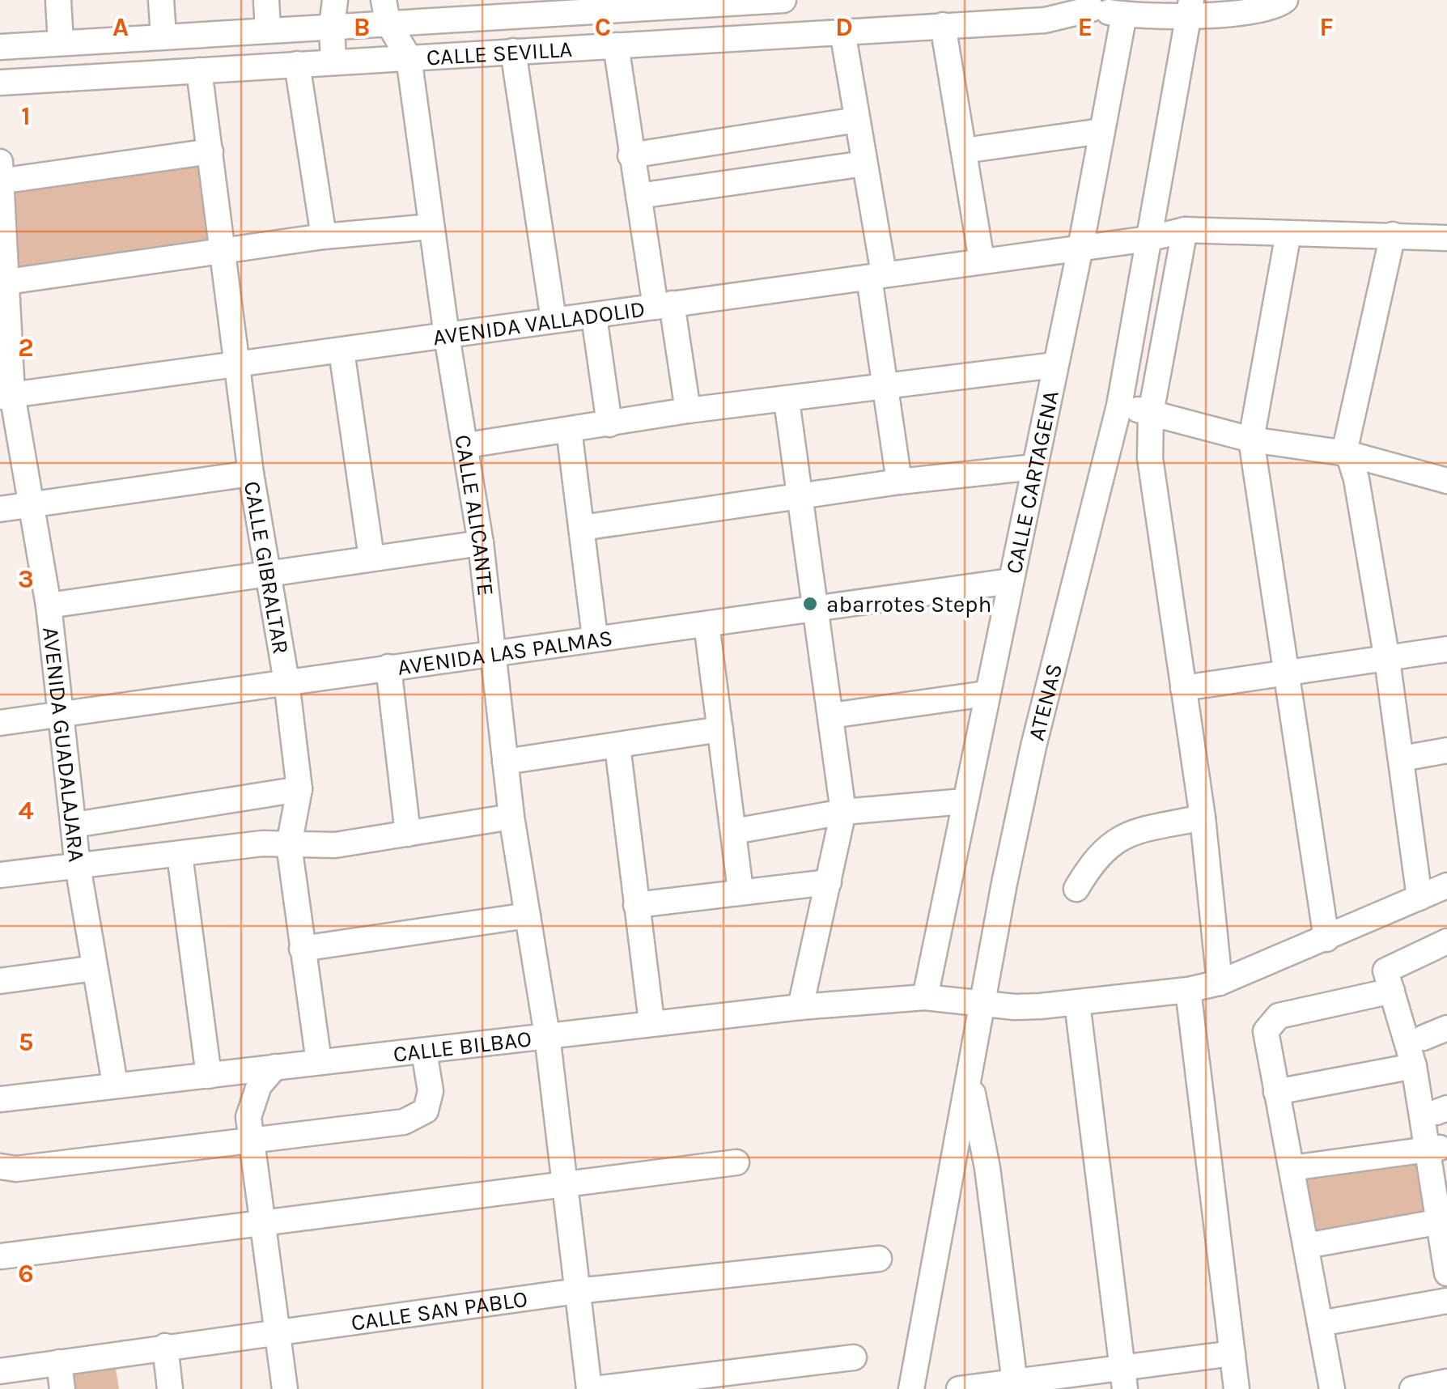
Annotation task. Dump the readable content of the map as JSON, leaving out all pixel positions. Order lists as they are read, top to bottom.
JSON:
{
  "streets": {
    "street": [
      "CALLE SEVILLA",
      "AVENIDA VALLADOLID",
      "CALLE CARTAGENA",
      "CALLE ALICANTE",
      "CALLE GIBRALTAR",
      "AVENIDA LAS PALMAS",
      "ATENAS",
      "AVENIDA GUADALAJARA",
      "CALLE BILBAO",
      "CALLE SAN PABLO"
    ]
  },
  "crossings": [
    ["CALLE SEVILLA", "CALLE CARTAGENA"],
    ["CALLE SEVILLA", "CALLE ALICANTE"],
    ["CALLE SEVILLA", "CALLE GIBRALTAR"],
    ["CALLE SEVILLA", "ATENAS"],
    ["AVENIDA VALLADOLID", "CALLE CARTAGENA"],
    ["AVENIDA VALLADOLID", "CALLE ALICANTE"],
    ["AVENIDA VALLADOLID", "CALLE GIBRALTAR"],
    ["AVENIDA VALLADOLID", "ATENAS"],
    ["AVENIDA VALLADOLID", "AVENIDA GUADALAJARA"],
    ["CALLE CARTAGENA", "AVENIDA LAS PALMAS"],
    ["CALLE CARTAGENA", "CALLE BILBAO"],
    ["CALLE ALICANTE", "AVENIDA LAS PALMAS"],
    ["CALLE ALICANTE", "CALLE BILBAO"],
    ["CALLE ALICANTE", "CALLE SAN PABLO"],
    ["CALLE GIBRALTAR", "AVENIDA LAS PALMAS"],
    ["CALLE GIBRALTAR", "CALLE BILBAO"],
    ["AVENIDA LAS PALMAS", "AVENIDA GUADALAJARA"],
    ["ATENAS", "CALLE BILBAO"],
    ["AVENIDA GUADALAJARA", "CALLE BILBAO"]
  ],
  "places": ["abarrotes Steph"],
  "grid": {
    "columns": [
      "A",
      "B",
      "C",
      "D",
      "E",
      "F"
    ],
    "rows": [
      "1",
      "2",
      "3",
      "4",
      "5",
      "6"
    ]
  }
}
